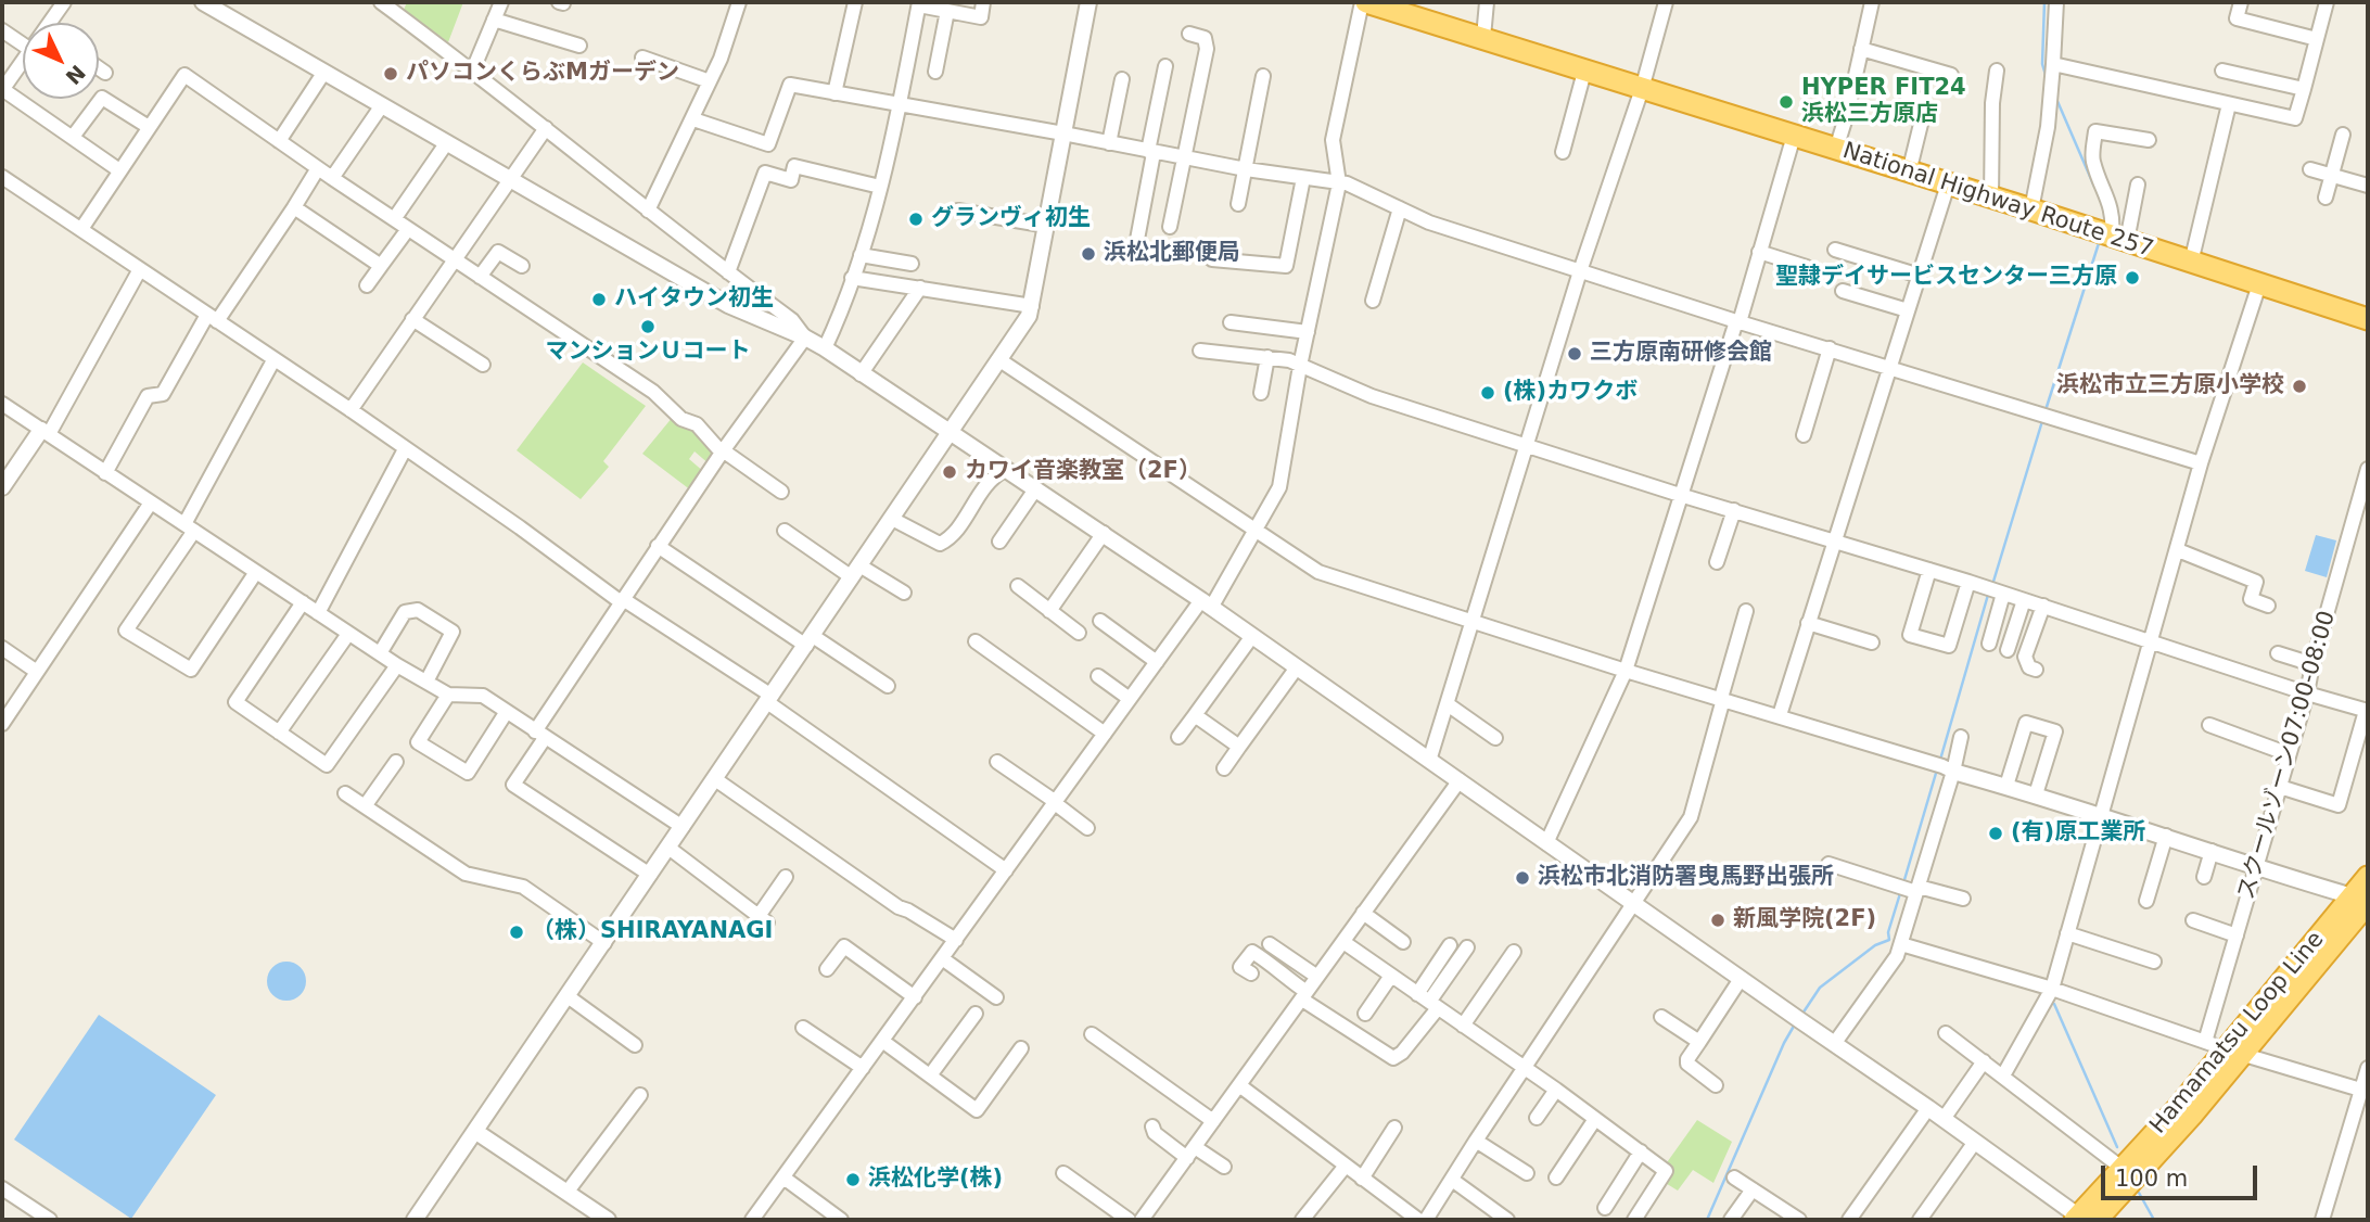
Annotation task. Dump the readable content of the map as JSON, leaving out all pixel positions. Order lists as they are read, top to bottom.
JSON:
{
  "streets": {
    "highway": ["National Highway Route 257", "Hamamatsu Loop Line"],
    "street": ["スクールゾーン07:00-08:00"]
  },
  "places": [
    "パソコンくらぶMガーデン",
    "HYPER FIT24 浜松三方原店",
    "グランヴィ初生",
    "浜松北郵便局",
    "聖隷デイサービスセンター三方原",
    "ハイタウン初生",
    "マンションＵコート",
    "三方原南研修会館",
    "浜松市立三方原小学校",
    "(株)カワクボ",
    "カワイ音楽教室（2F）",
    "(有)原工業所",
    "浜松市北消防署曳馬野出張所",
    "新風学院(2F)",
    "（株）SHIRAYANAGI",
    "浜松化学(株)"
  ],
  "scale_bar": "100 m",
  "north": "bottom right"
}
